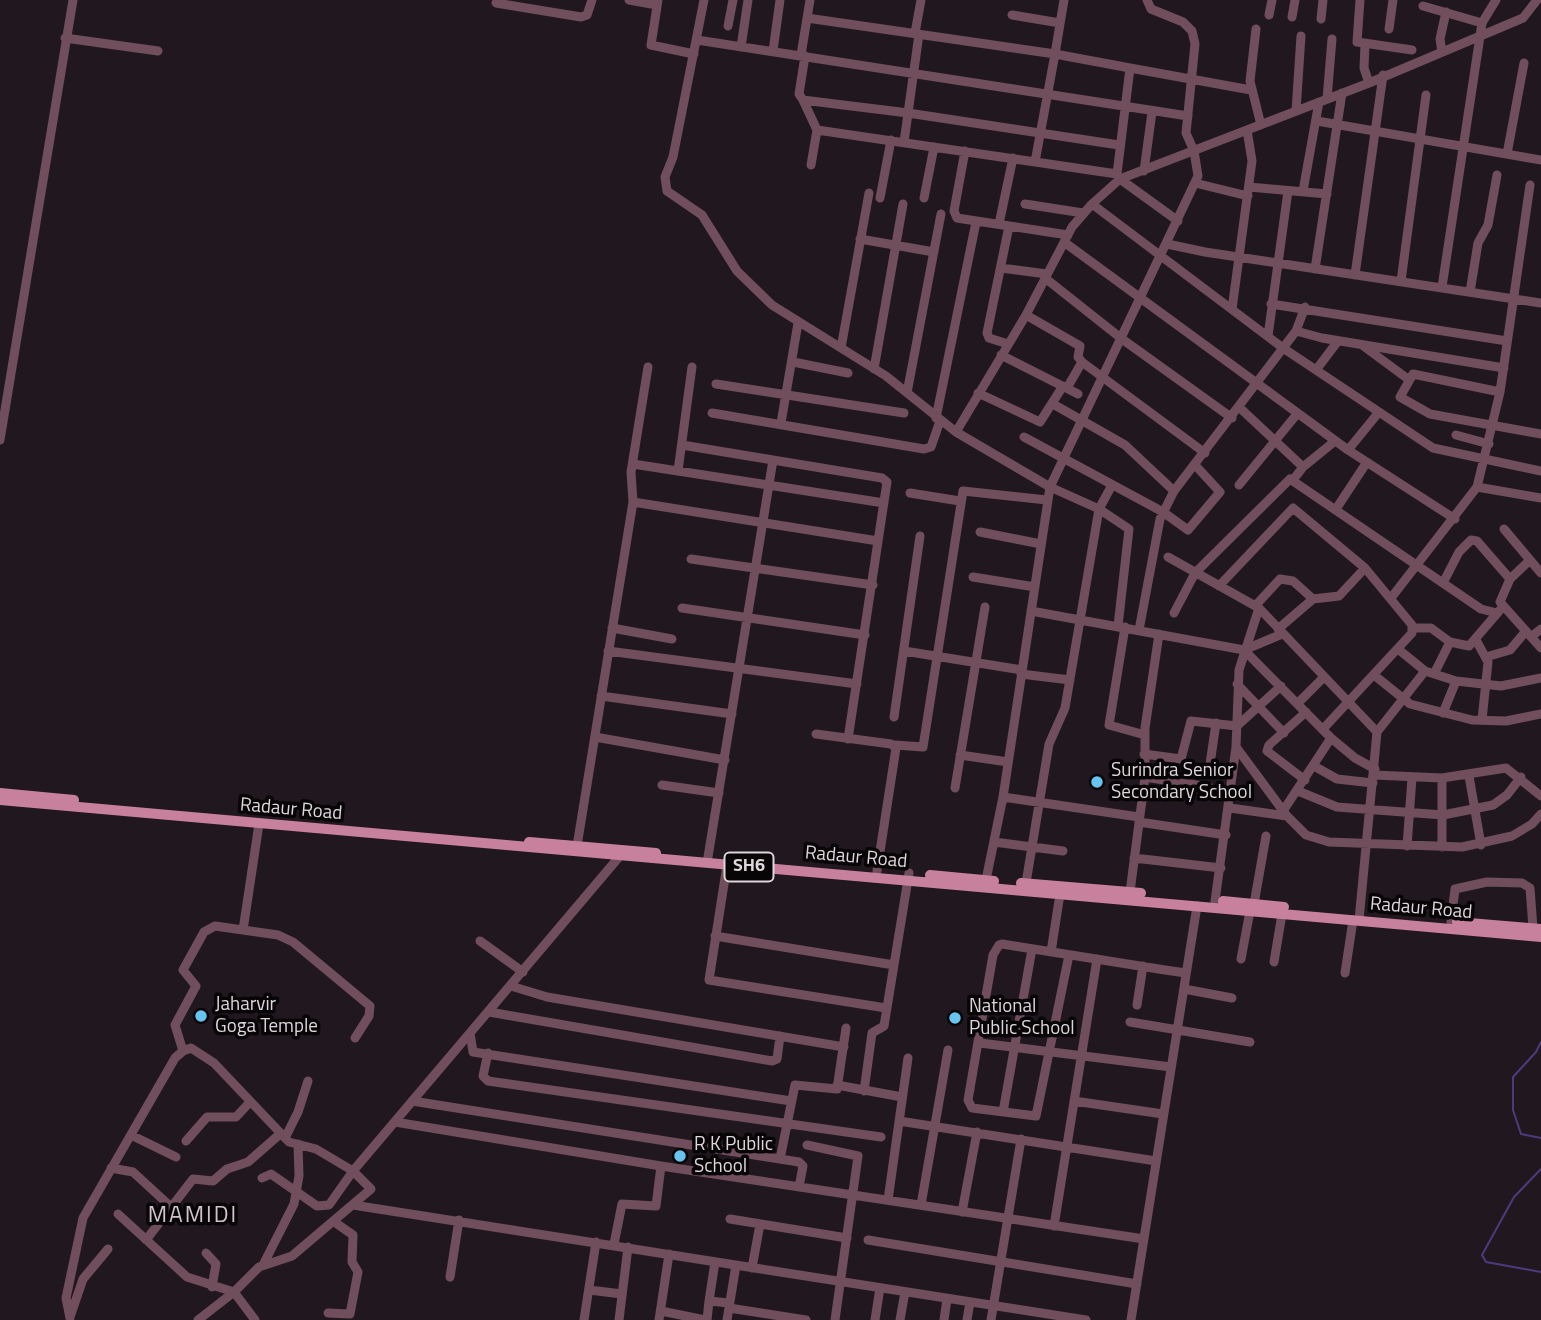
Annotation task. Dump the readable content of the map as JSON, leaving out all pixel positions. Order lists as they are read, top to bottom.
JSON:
{
  "streets": {
    "main road": ["Radaur Road", "SH6"]
  },
  "districts": ["MAMIDI"],
  "places": [
    "Surindra Senior Secondary School",
    "Jaharvir Goga Temple",
    "National Public School",
    "R K Public School"
  ]
}
